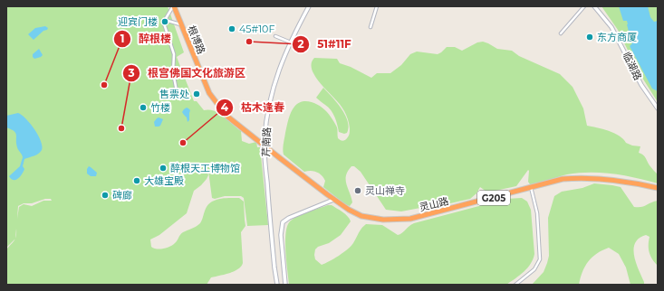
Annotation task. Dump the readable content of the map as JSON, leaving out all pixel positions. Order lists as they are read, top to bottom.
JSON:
{
  "streets": {
    "highway": ["根博路", "G205", "灵山路"],
    "main road": ["临湖路", "芹南路"]
  },
  "crossings": [
    ["根博路", "灵山路"]
  ],
  "places": [
    "迎宾门楼",
    "45#10F",
    "东方商厦",
    "51#11F",
    "醉根楼",
    "售票处",
    "竹楼",
    "根宫佛国文化旅游区",
    "枯木逢春",
    "醉根天工博物馆",
    "大雄宝殿",
    "灵山禅寺",
    "碑廊"
  ]
}
